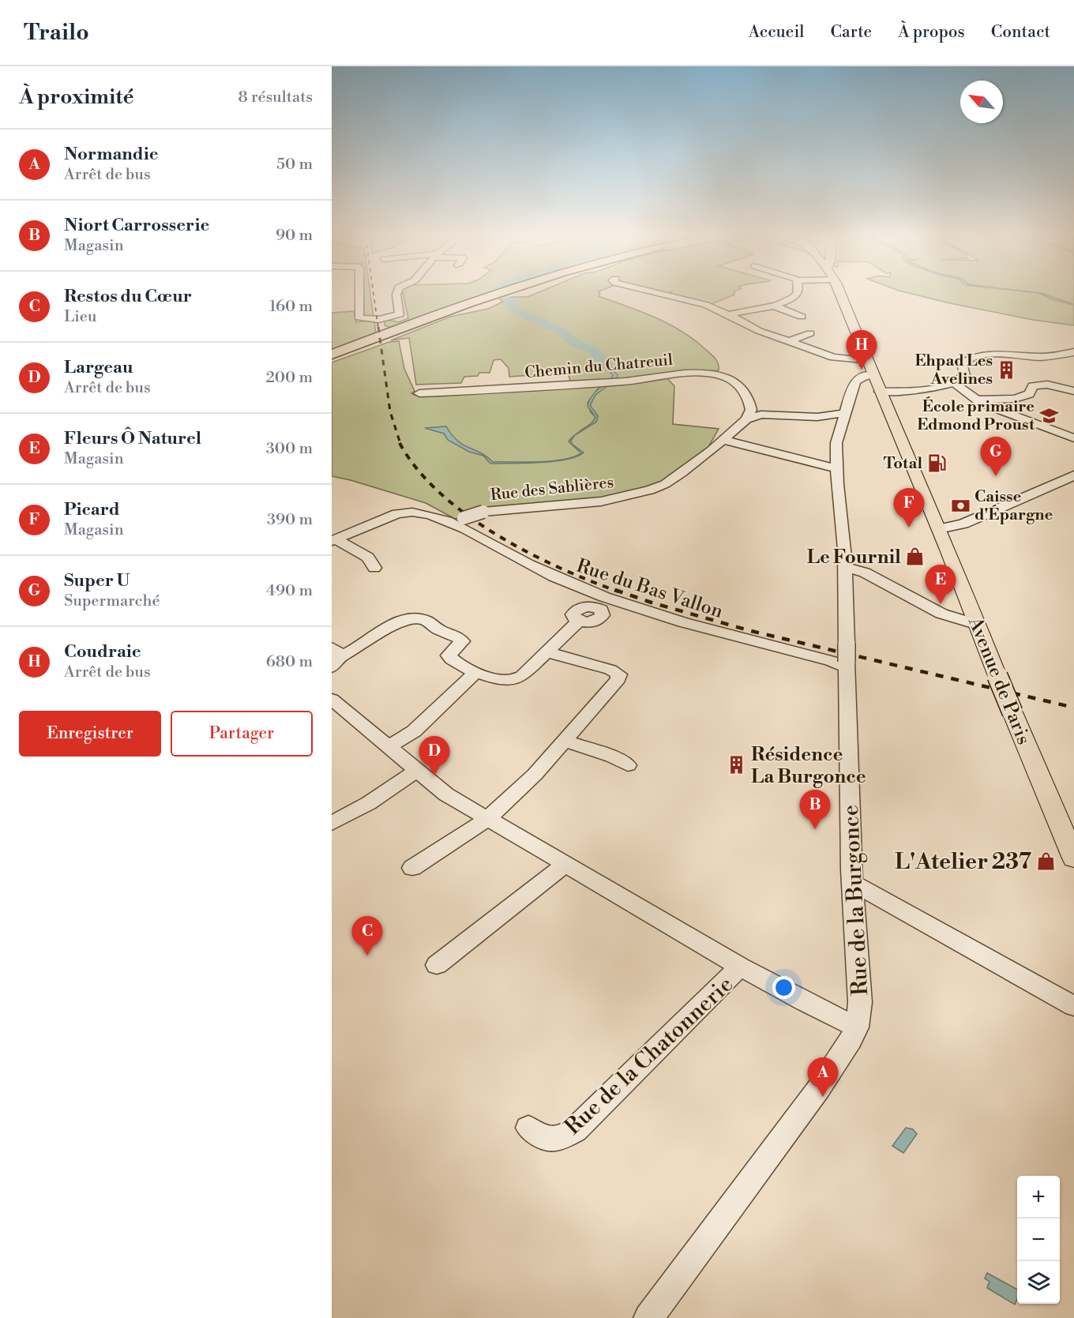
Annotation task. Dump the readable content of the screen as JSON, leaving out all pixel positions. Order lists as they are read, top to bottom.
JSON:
{
  "streets": {
    "main road": ["Avenue de Paris"],
    "street": [
      "Chemin du Chatreuil",
      "Rue des Sablières",
      "Rue du Bas Vallon",
      "Rue de la Burgonce",
      "Rue de la Chatonnerie"
    ]
  },
  "crossings": [
    ["Chemin du Chatreuil", "Rue des Sablières"],
    ["Rue des Sablières", "Rue du Bas Vallon"],
    ["Rue du Bas Vallon", "Rue de la Burgonce"],
    ["Avenue de Paris", "Rue de la Burgonce"]
  ],
  "places": {
    "building": ["Ehpad Les Avelines", "Résidence La Burgonce"],
    "school or university": ["École primaire Edmond Proust"],
    "fuel station": ["Total"],
    "bank": ["Caisse d'Épargne"],
    "shop": ["Le Fournil", "L'Atelier 237"]
  },
  "north": "top left",
  "page": {
    "header": "Trailo",
    "nav": [
      "Accueil",
      "Carte",
      "À propos",
      "Contact"
    ],
    "heading": ["À proximité", "8 résultats"],
    "list": [
      {
        "mark": "A",
        "name": "Normandie",
        "note": "Arrêt de bus",
        "value": "50 m"
      },
      {
        "mark": "B",
        "name": "Niort Carrosserie",
        "note": "Magasin",
        "value": "90 m"
      },
      {
        "mark": "C",
        "name": "Restos du Cœur",
        "note": "Lieu",
        "value": "160 m"
      },
      {
        "mark": "D",
        "name": "Largeau",
        "note": "Arrêt de bus",
        "value": "200 m"
      },
      {
        "mark": "E",
        "name": "Fleurs Ô Naturel",
        "note": "Magasin",
        "value": "300 m"
      },
      {
        "mark": "F",
        "name": "Picard",
        "note": "Magasin",
        "value": "390 m"
      },
      {
        "mark": "G",
        "name": "Super U",
        "note": "Supermarché",
        "value": "490 m"
      },
      {
        "mark": "H",
        "name": "Coudraie",
        "note": "Arrêt de bus",
        "value": "680 m"
      }
    ],
    "pins": [
      "H",
      "G",
      "F",
      "E",
      "D",
      "B",
      "C",
      "A"
    ],
    "buttons": ["Enregistrer", "Partager"],
    "map_buttons": ["+", "−"]
  }
}
